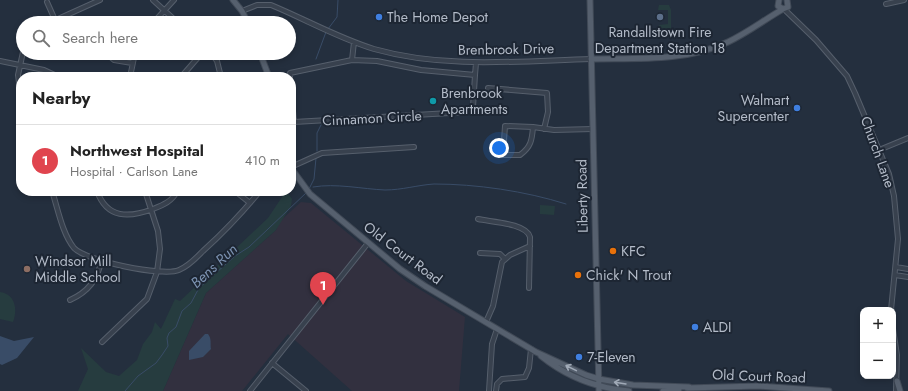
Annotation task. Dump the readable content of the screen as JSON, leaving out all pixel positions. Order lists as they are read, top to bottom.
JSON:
{
  "streets": {
    "main road": ["Brenbrook Drive", "Liberty Road", "Old Court Road"],
    "street": ["Cinnamon Circle", "Church Lane"]
  },
  "crossings": [
    ["Brenbrook Drive", "Cinnamon Circle"],
    ["Brenbrook Drive", "Church Lane"],
    ["Brenbrook Drive", "Liberty Road"],
    ["Liberty Road", "Old Court Road"]
  ],
  "water": ["Bens Run"],
  "places": [
    "The Home Depot",
    "Randallstown Fire Department Station 18",
    "Brenbrook Apartments",
    "Walmart Supercenter",
    "KFC",
    "Windsor Mill Middle School",
    "Chick' N Trout",
    "ALDI",
    "7-Eleven"
  ],
  "page": {
    "search": "Search here",
    "heading": "Nearby",
    "list": [
      {
        "mark": "1",
        "name": "Northwest Hospital",
        "note": "Hospital · Carlson Lane",
        "value": "410 m"
      }
    ],
    "pins": "1",
    "map_buttons": ["+", "−"]
  }
}
